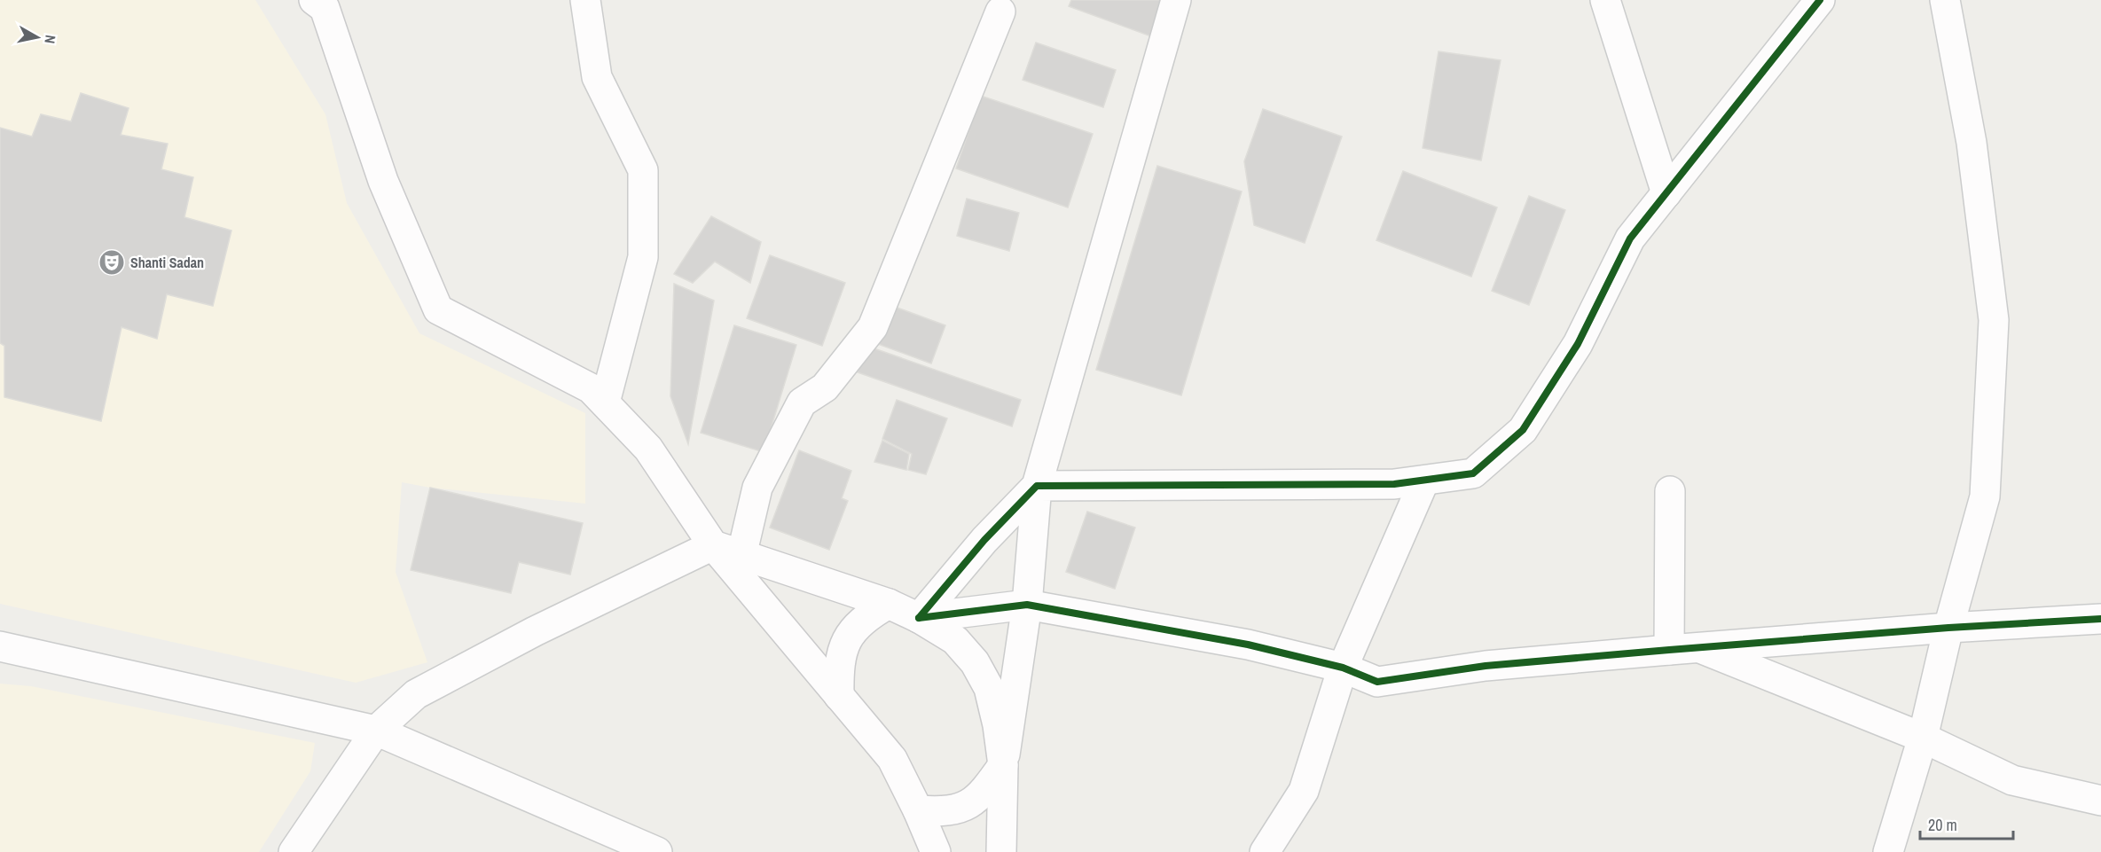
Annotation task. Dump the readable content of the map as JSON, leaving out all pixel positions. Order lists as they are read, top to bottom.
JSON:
{
  "places": {
    "theatre": ["Shanti Sadan"]
  },
  "scale_bar": "20 m",
  "north": "right"
}
